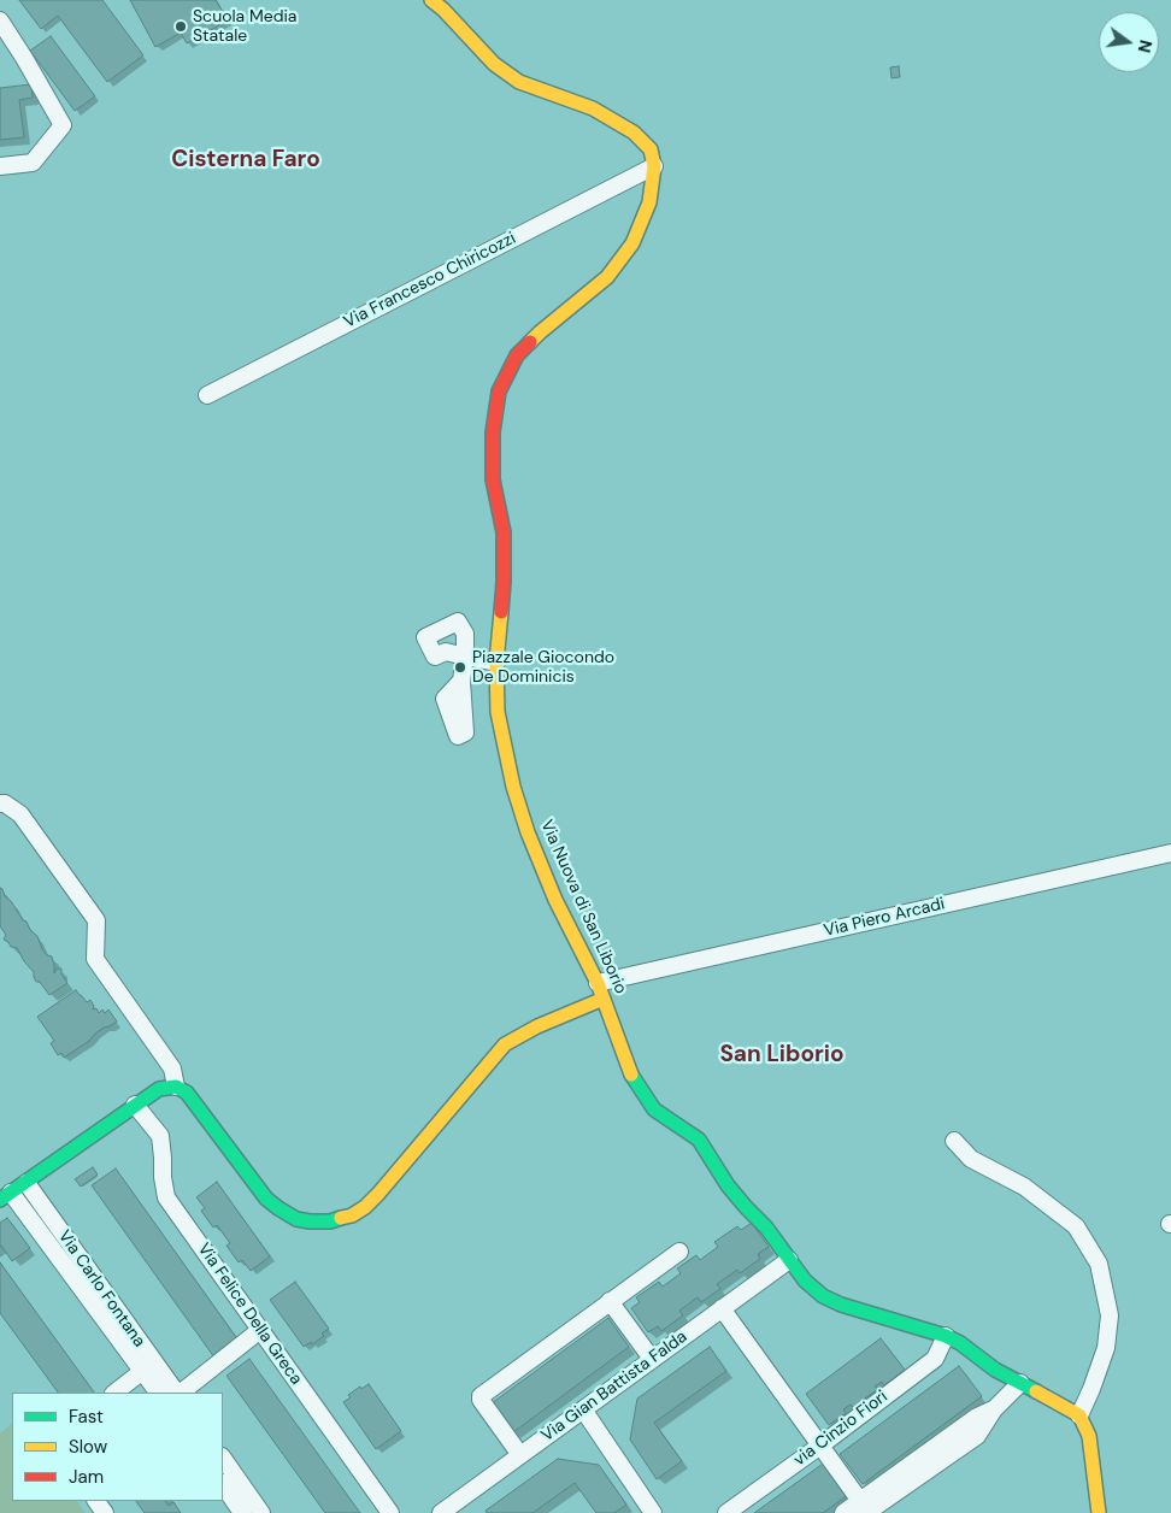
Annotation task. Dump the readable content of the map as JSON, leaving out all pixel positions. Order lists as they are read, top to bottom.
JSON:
{
  "streets": {
    "street": [
      "Via Francesco Chiricozzi",
      "Via Nuova di San Liborio",
      "Via Piero Arcadi",
      "Via Carlo Fontana",
      "Via Felice Della Greca",
      "Via Gian Battista Falda",
      "via Cinzio Fiori"
    ]
  },
  "crossings": [
    ["Via Francesco Chiricozzi", "Via Nuova di San Liborio"],
    ["Via Nuova di San Liborio", "Via Piero Arcadi"],
    ["Via Nuova di San Liborio", "Via Gian Battista Falda"],
    ["Via Nuova di San Liborio", "via Cinzio Fiori"]
  ],
  "districts": ["Cisterna Faro", "San Liborio"],
  "places": ["Scuola Media Statale", "Piazzale Giocondo De Dominicis"],
  "legend": ["Fast", "Slow", "Jam"],
  "north": "right"
}
